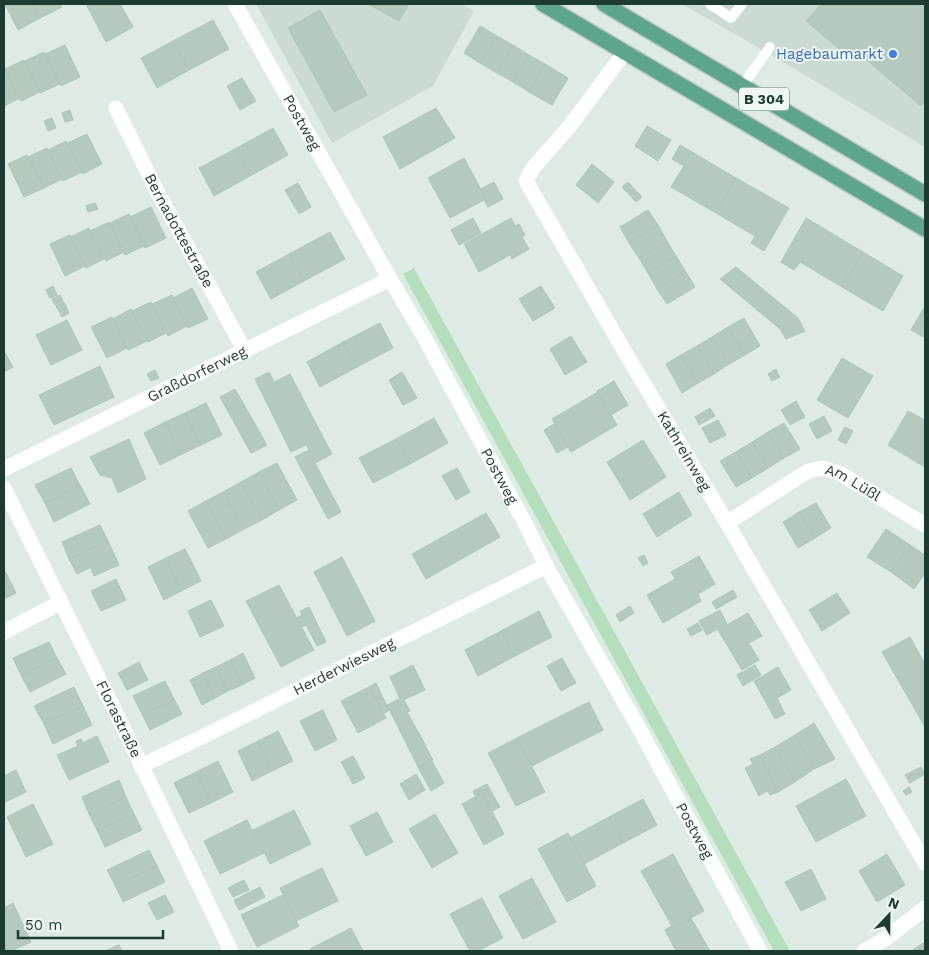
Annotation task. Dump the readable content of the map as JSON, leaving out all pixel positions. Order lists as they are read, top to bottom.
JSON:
{
  "streets": {
    "main road": ["B 304"],
    "street": [
      "Postweg",
      "Bernadottestraße",
      "Graßdorferweg",
      "Kathreinweg",
      "Am Lüßl",
      "Herderwiesweg",
      "Florastraße"
    ]
  },
  "crossings": [
    ["B 304", "Kathreinweg"],
    ["Postweg", "Graßdorferweg"],
    ["Postweg", "Herderwiesweg"],
    ["Bernadottestraße", "Graßdorferweg"],
    ["Kathreinweg", "Am Lüßl"],
    ["Herderwiesweg", "Florastraße"]
  ],
  "places": ["Hagebaumarkt"],
  "scale_bar": "50 m",
  "north": "top"
}
